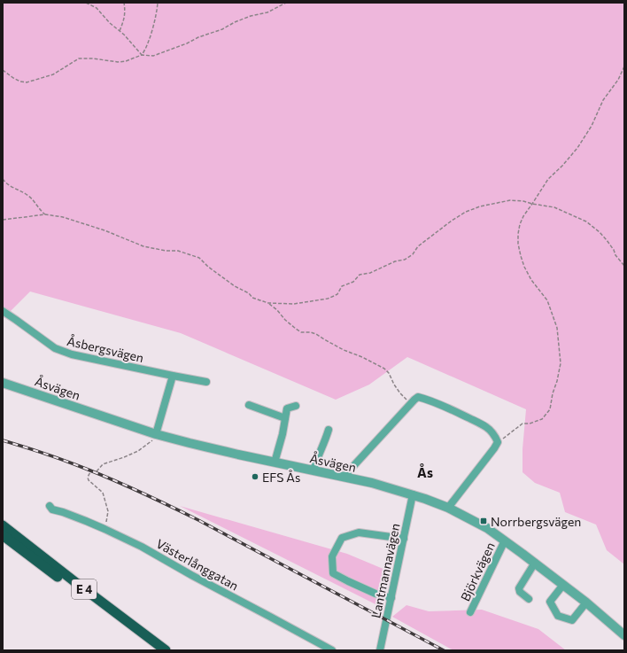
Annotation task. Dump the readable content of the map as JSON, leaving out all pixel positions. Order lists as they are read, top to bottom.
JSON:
{
  "streets": {
    "highway": ["E 4"],
    "street": [
      "Åsbergsvägen",
      "Åsvägen",
      "Västerlånggatan",
      "Lantmannavägen",
      "Björkvägen"
    ]
  },
  "crossings": [
    ["Åsvägen", "Lantmannavägen"],
    ["Åsvägen", "Björkvägen"]
  ],
  "districts": ["Ås"],
  "places": {
    "other": ["EFS Ås"],
    "transit": ["Norrbergsvägen"]
  }
}
